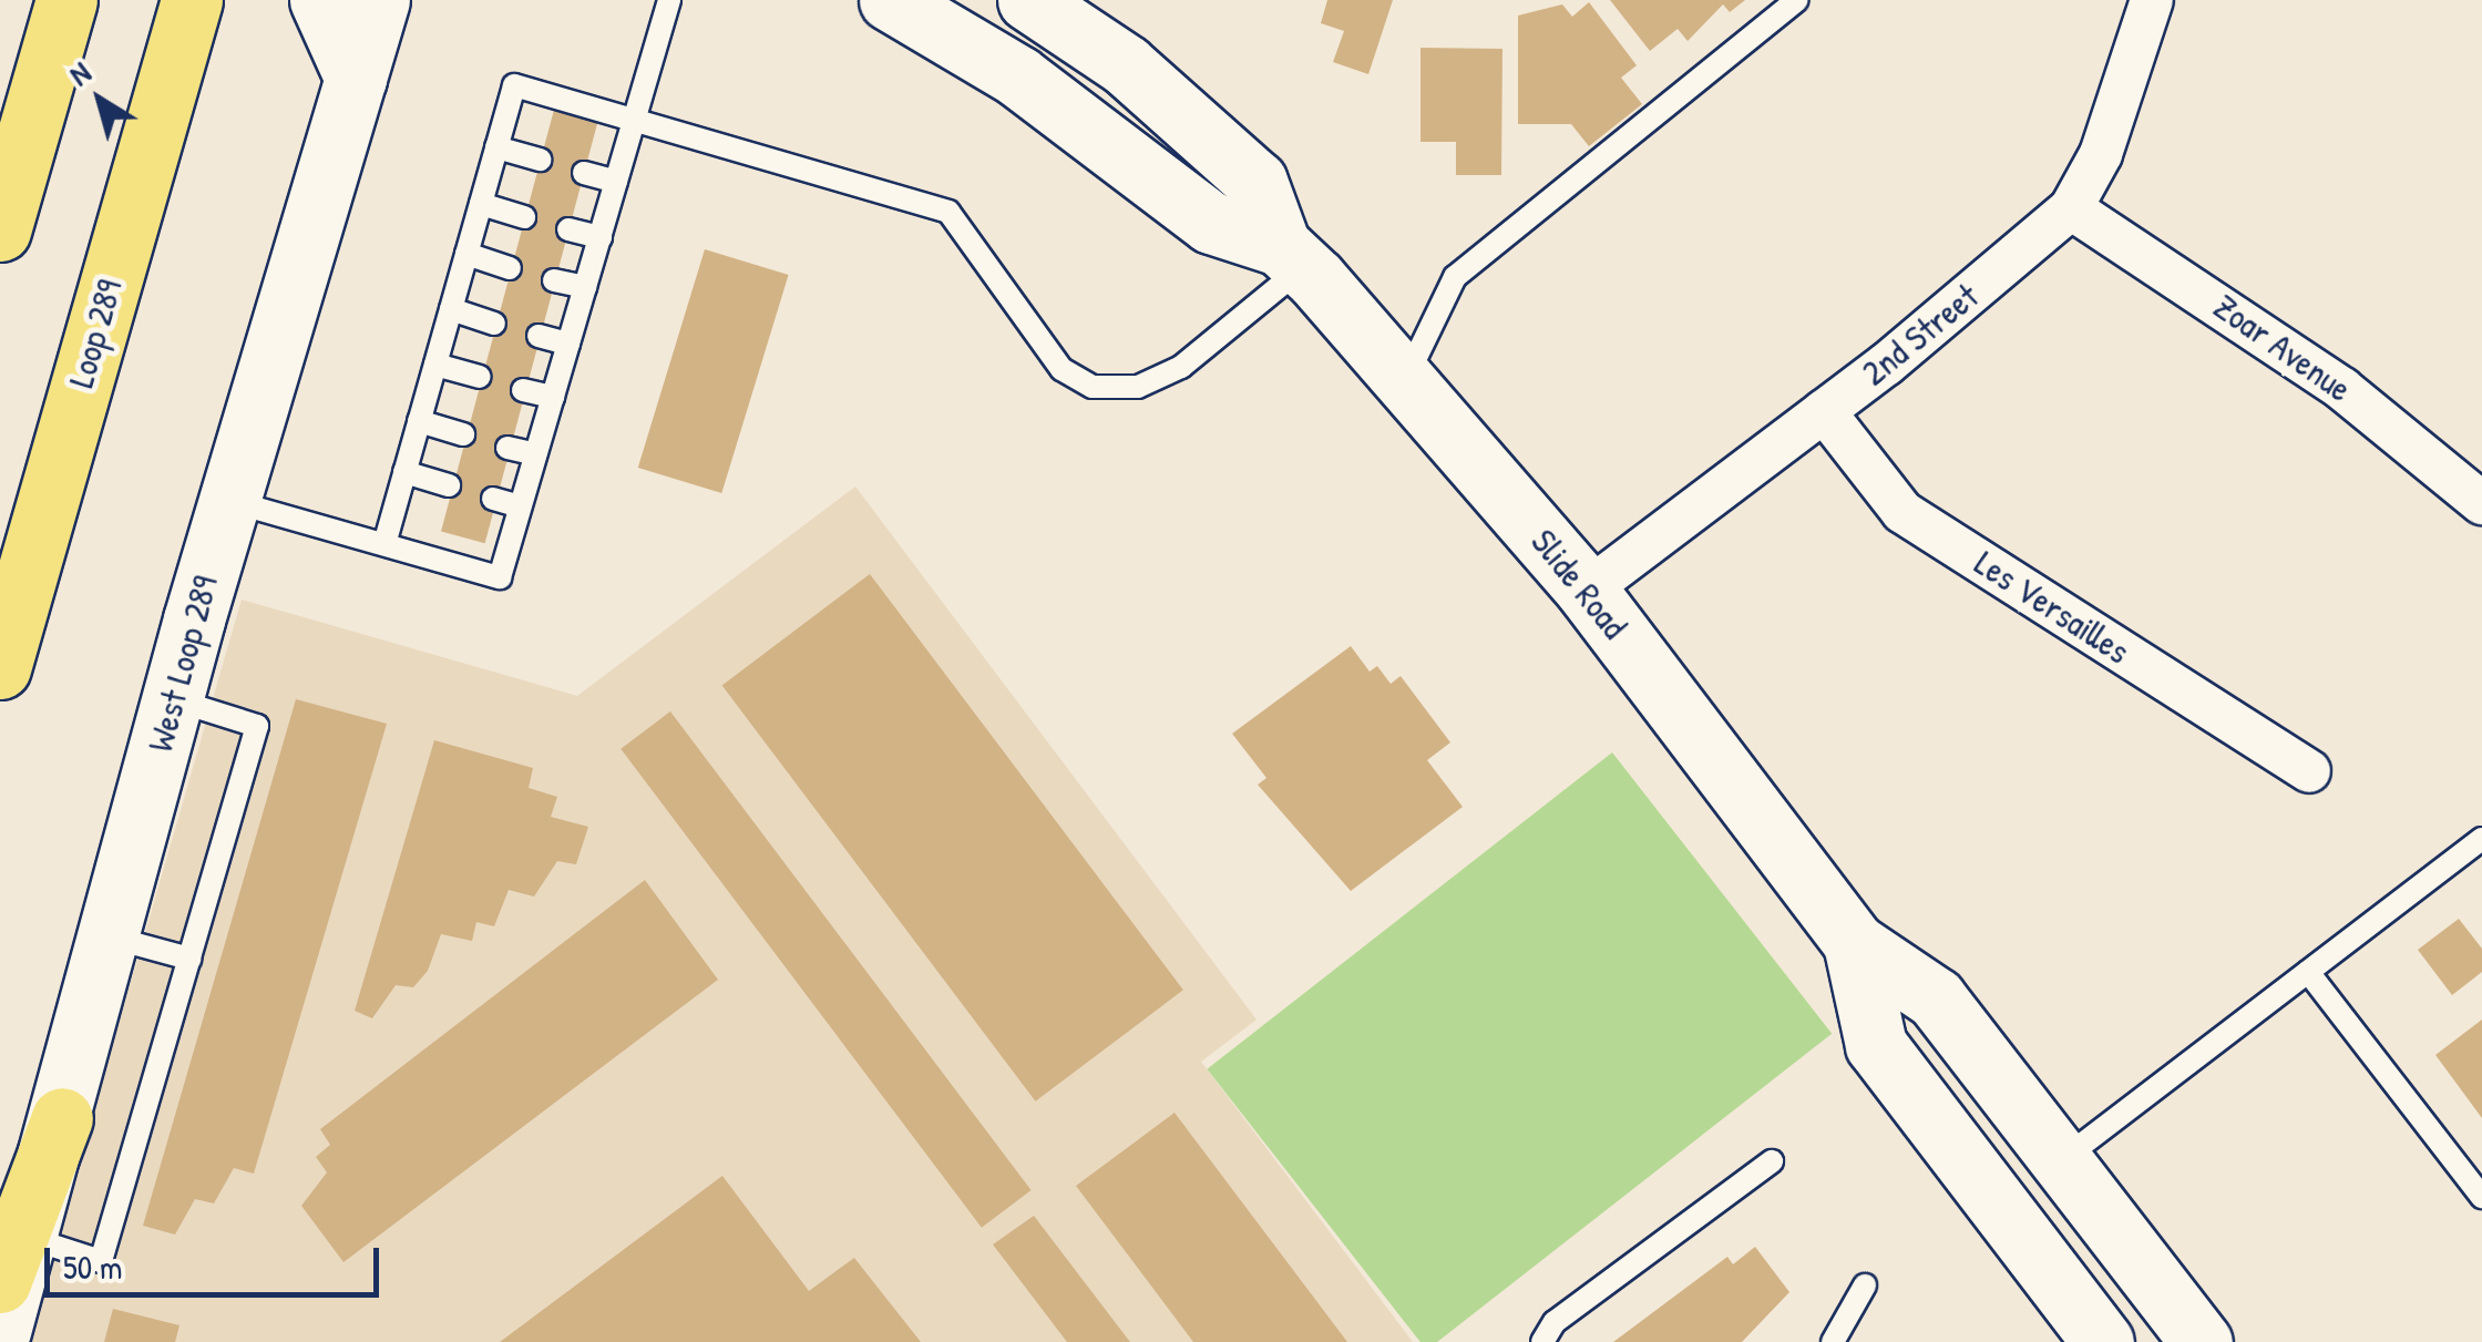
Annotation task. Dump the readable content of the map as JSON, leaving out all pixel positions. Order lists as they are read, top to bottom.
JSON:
{
  "streets": {
    "highway": ["Loop 289"],
    "main road": ["Slide Road", "West Loop 289"],
    "street": ["2nd Street", "Zoar Avenue", "Les Versailles"]
  },
  "crossings": [
    ["2nd Street", "Zoar Avenue"],
    ["2nd Street", "Slide Road"],
    ["2nd Street", "Les Versailles"]
  ],
  "scale_bar": "50 m",
  "north": "top left"
}
